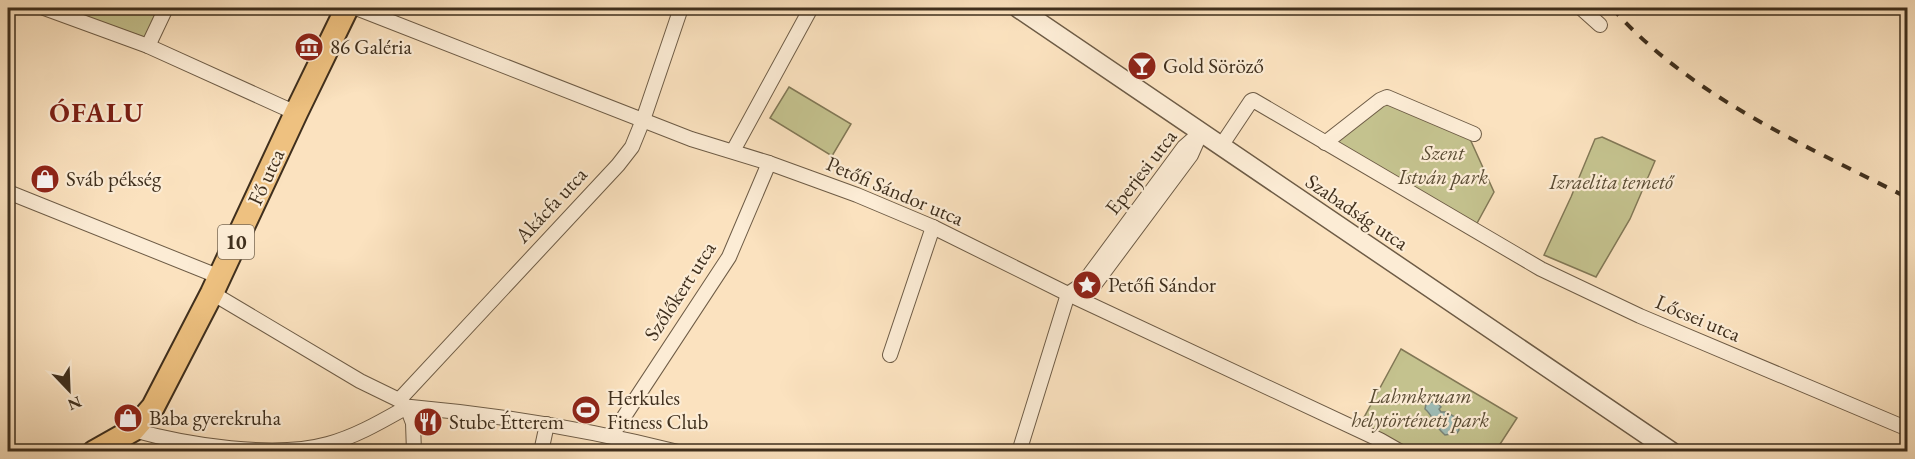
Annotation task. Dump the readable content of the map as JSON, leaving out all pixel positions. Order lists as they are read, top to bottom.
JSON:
{
  "streets": {
    "main road": ["Fő utca", "10"],
    "street": [
      "Eperjesi utca",
      "Petőfi Sándor utca",
      "Akácfa utca",
      "Szabadság utca",
      "Szőlőkert utca",
      "Lőcsei utca"
    ]
  },
  "crossings": [
    ["Eperjesi utca", "Petőfi Sándor utca"],
    ["Eperjesi utca", "Szabadság utca"],
    ["Petőfi Sándor utca", "Akácfa utca"],
    ["Petőfi Sándor utca", "Szőlőkert utca"]
  ],
  "districts": ["ÓFALU"],
  "parks": ["Szent István park", "Izraelita temető", "Lahmkruam helytörténeti park"],
  "places": {
    "museum": ["86 Galéria"],
    "bar": ["Gold Söröző"],
    "shop": ["Sváb pékség", "Baba gyerekruha"],
    "place": ["Petőfi Sándor"],
    "sports": ["Herkules Fitness Club"],
    "restaurant": ["Stube Étterem"]
  },
  "north": "bottom right"
}
